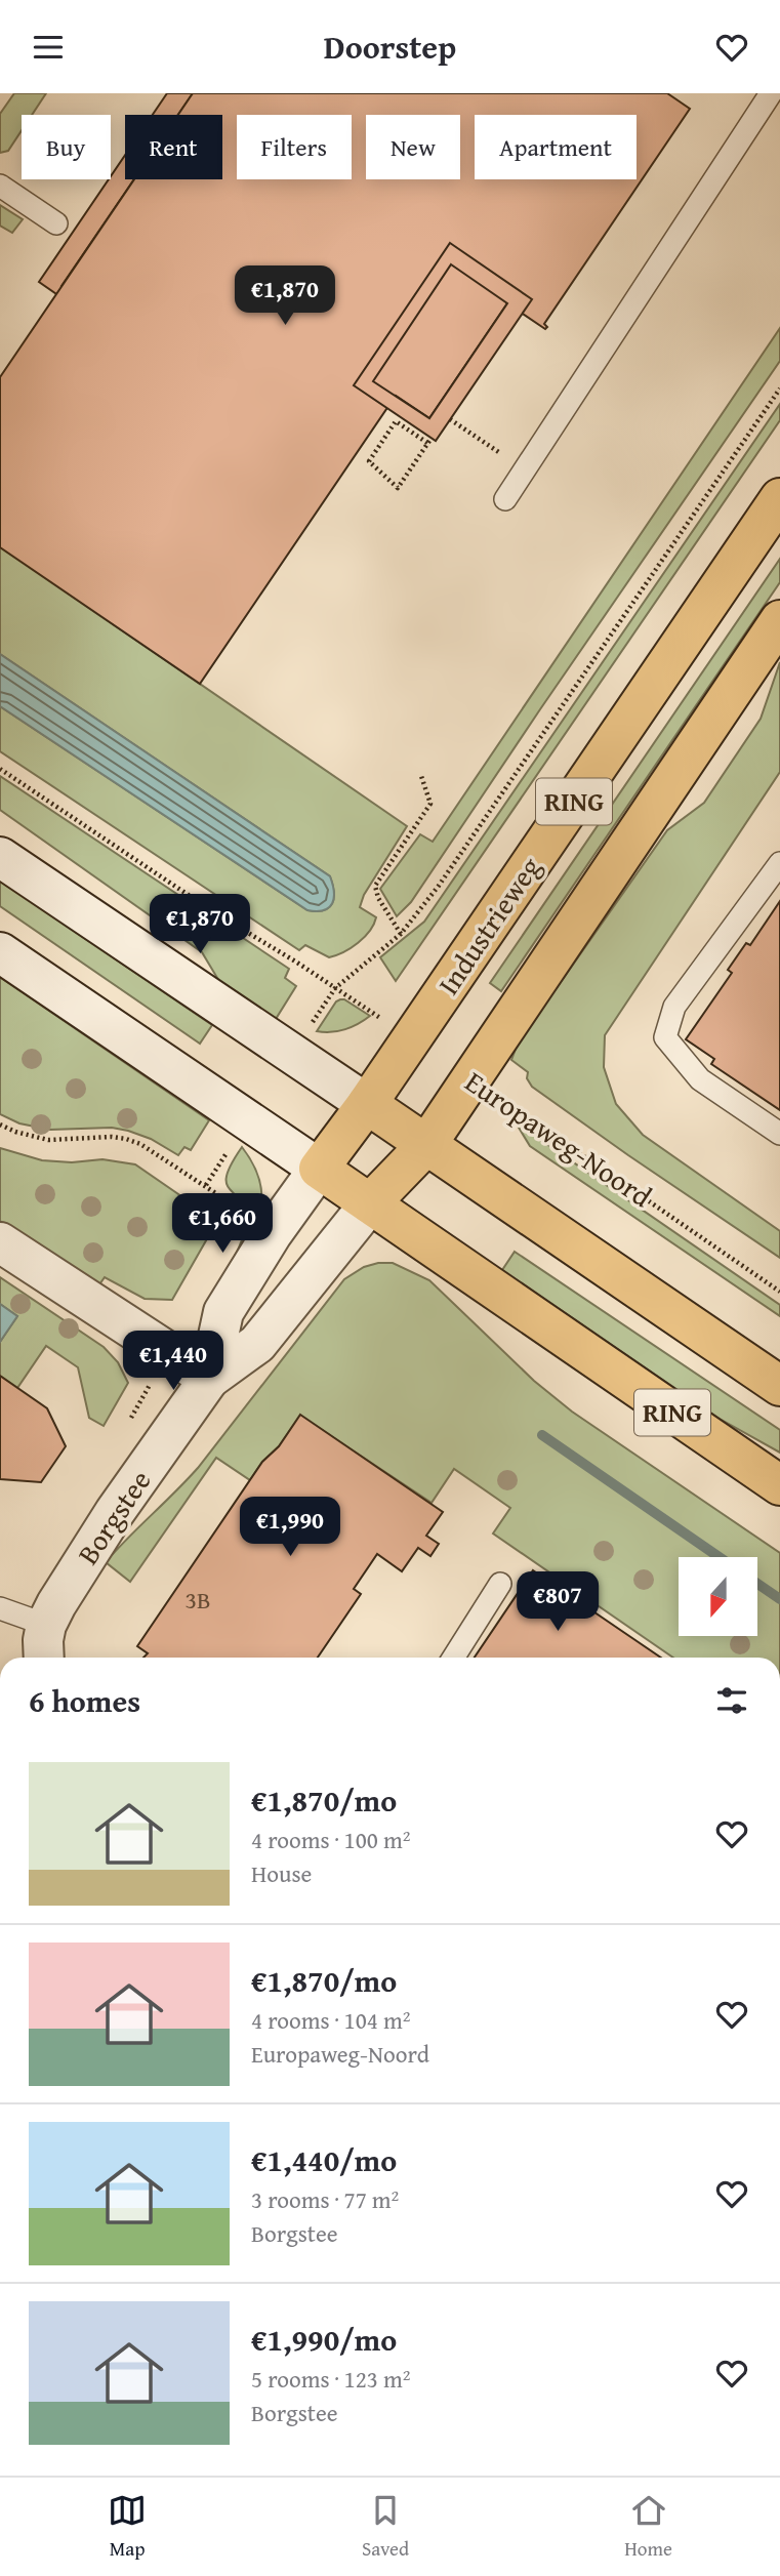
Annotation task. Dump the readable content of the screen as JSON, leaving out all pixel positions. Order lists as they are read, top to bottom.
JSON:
{
  "streets": {
    "main road": ["RING", "Industrieweg"],
    "street": ["Borgstee"],
    "path": ["Europaweg-Noord"]
  },
  "crossings": [
    ["RING", "Industrieweg"],
    ["RING", "Europaweg-Noord"],
    ["RING", "Borgstee"]
  ],
  "house_numbers": ["3B"],
  "north": "bottom",
  "page": {
    "header": "Doorstep",
    "chip": [
      "Buy",
      "Rent",
      "Filters",
      "New",
      "Apartment"
    ],
    "price": [
      "€1,870",
      "€1,870",
      "€1,660",
      "€1,440",
      "€1,990",
      "€807"
    ],
    "heading": "6 homes",
    "list": [
      {
        "name": "€1,870/mo",
        "note": "4 rooms · 100 m² · House"
      },
      {
        "name": "€1,870/mo",
        "note": "4 rooms · 104 m² · Europaweg-Noord"
      },
      {
        "name": "€1,440/mo",
        "note": "3 rooms · 77 m² · Borgstee"
      },
      {
        "name": "€1,990/mo",
        "note": "5 rooms · 123 m² · Borgstee"
      }
    ],
    "tabs": ["Map", "Saved", "Home"]
  }
}
